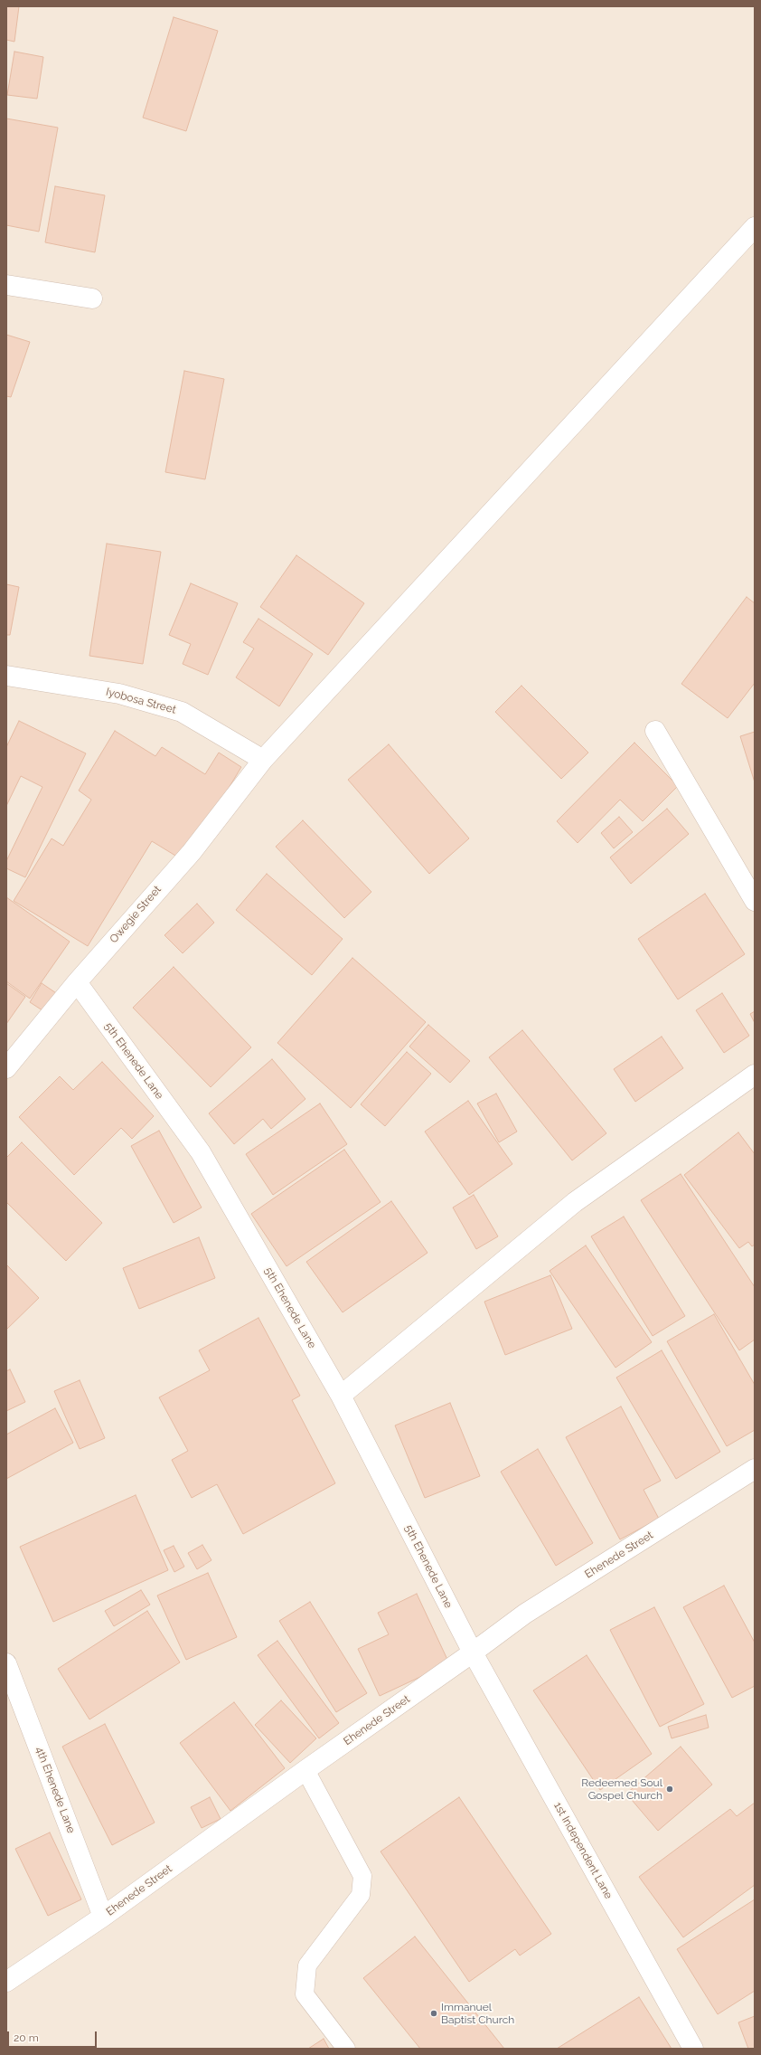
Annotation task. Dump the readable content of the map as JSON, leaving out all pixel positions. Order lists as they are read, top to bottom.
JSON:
{
  "streets": {
    "street": [
      "Iyobosa Street",
      "Owegie Street",
      "5th Ehenede Lane",
      "Ehenede Street",
      "4th Ehenede Lane",
      "1st Independent Lane"
    ]
  },
  "crossings": [
    ["Iyobosa Street", "Owegie Street"],
    ["Owegie Street", "5th Ehenede Lane"],
    ["5th Ehenede Lane", "Ehenede Street"],
    ["5th Ehenede Lane", "1st Independent Lane"],
    ["Ehenede Street", "4th Ehenede Lane"],
    ["Ehenede Street", "1st Independent Lane"]
  ],
  "places": ["Redeemed Soul Gospel Church", "Immanuel Baptist Church"],
  "scale_bar": "20 m"
}
